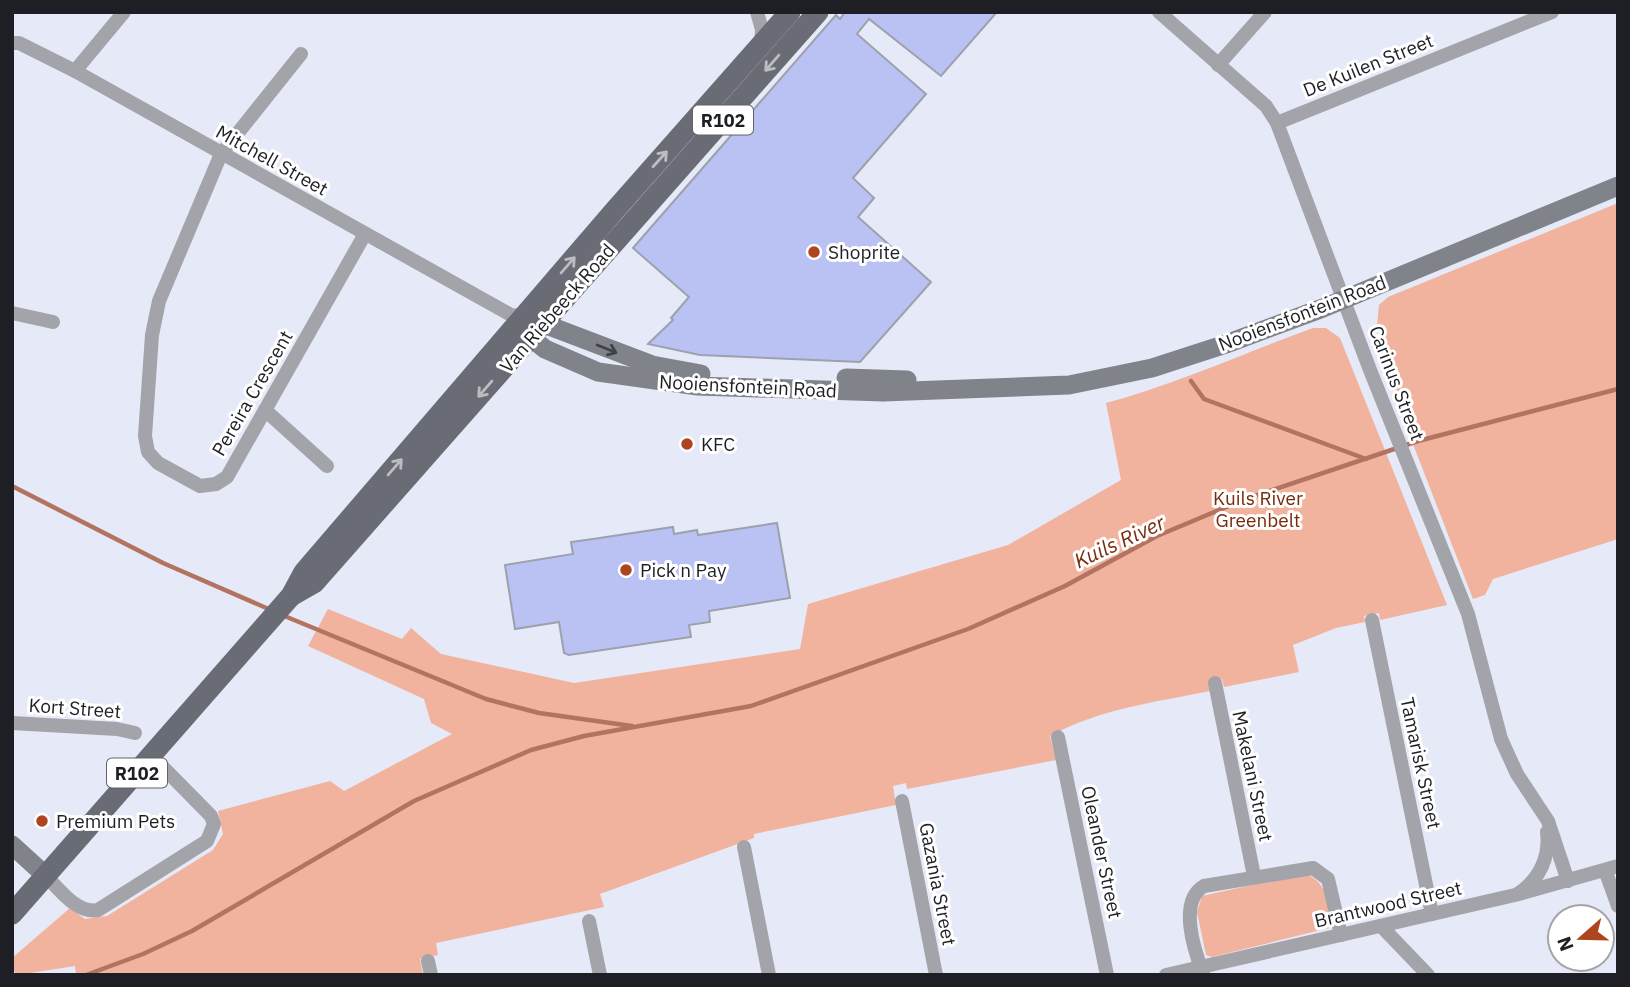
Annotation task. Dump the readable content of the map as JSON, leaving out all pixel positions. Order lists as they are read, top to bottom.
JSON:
{
  "streets": {
    "main road": ["R102", "Van Riebeeck Road"],
    "street": [
      "De Kuilen Street",
      "Mitchell Street",
      "Nooiensfontein Road",
      "Carinus Street",
      "Pereira Crescent",
      "Kort Street",
      "Tamarisk Street",
      "Makelani Street",
      "Oleander Street",
      "Gazania Street",
      "Brantwood Street"
    ]
  },
  "crossings": [
    ["De Kuilen Street", "Carinus Street"],
    ["Mitchell Street", "Van Riebeeck Road"],
    ["Mitchell Street", "Nooiensfontein Road"],
    ["Mitchell Street", "Pereira Crescent"],
    ["Van Riebeeck Road", "Nooiensfontein Road"],
    ["Nooiensfontein Road", "Carinus Street"],
    ["Carinus Street", "Brantwood Street"],
    ["Tamarisk Street", "Brantwood Street"]
  ],
  "water": ["Kuils River"],
  "parks": ["Kuils River Greenbelt"],
  "places": [
    "Shoprite",
    "KFC",
    "Pick n Pay",
    "Premium Pets"
  ],
  "north": "left"
}
